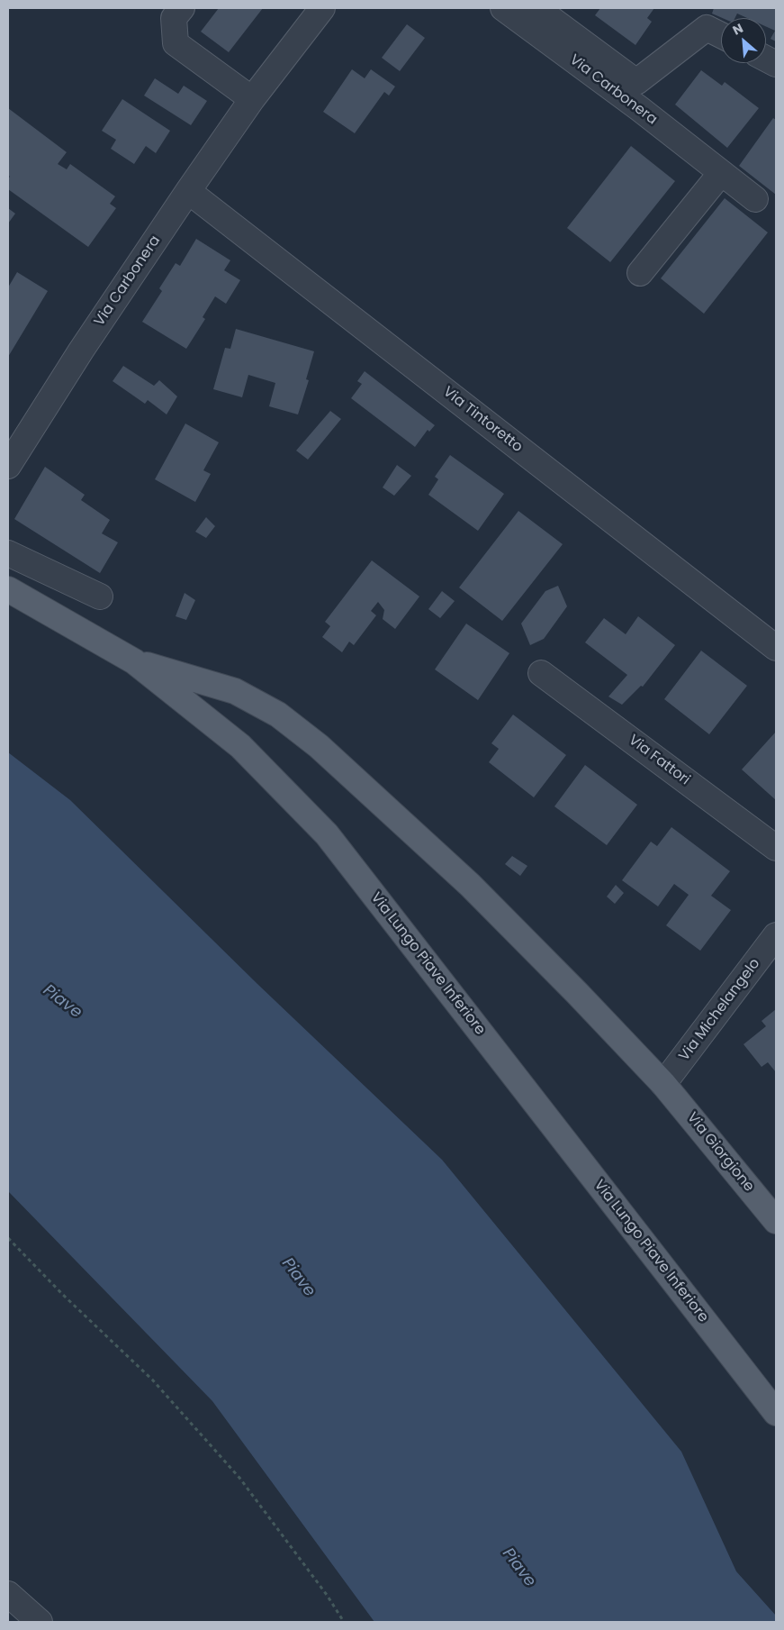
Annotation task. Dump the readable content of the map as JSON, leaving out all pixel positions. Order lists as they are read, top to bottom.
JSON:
{
  "streets": {
    "main road": ["Via Lungo Piave Inferiore", "Via Giorgione"],
    "street": [
      "Via Carbonera",
      "Via Tintoretto",
      "Via Fattori",
      "Via Michelangelo"
    ]
  },
  "crossings": [
    ["Via Carbonera", "Via Tintoretto"],
    ["Via Lungo Piave Inferiore", "Via Giorgione"],
    ["Via Michelangelo", "Via Giorgione"]
  ],
  "water": ["Piave"],
  "north": "top left"
}
